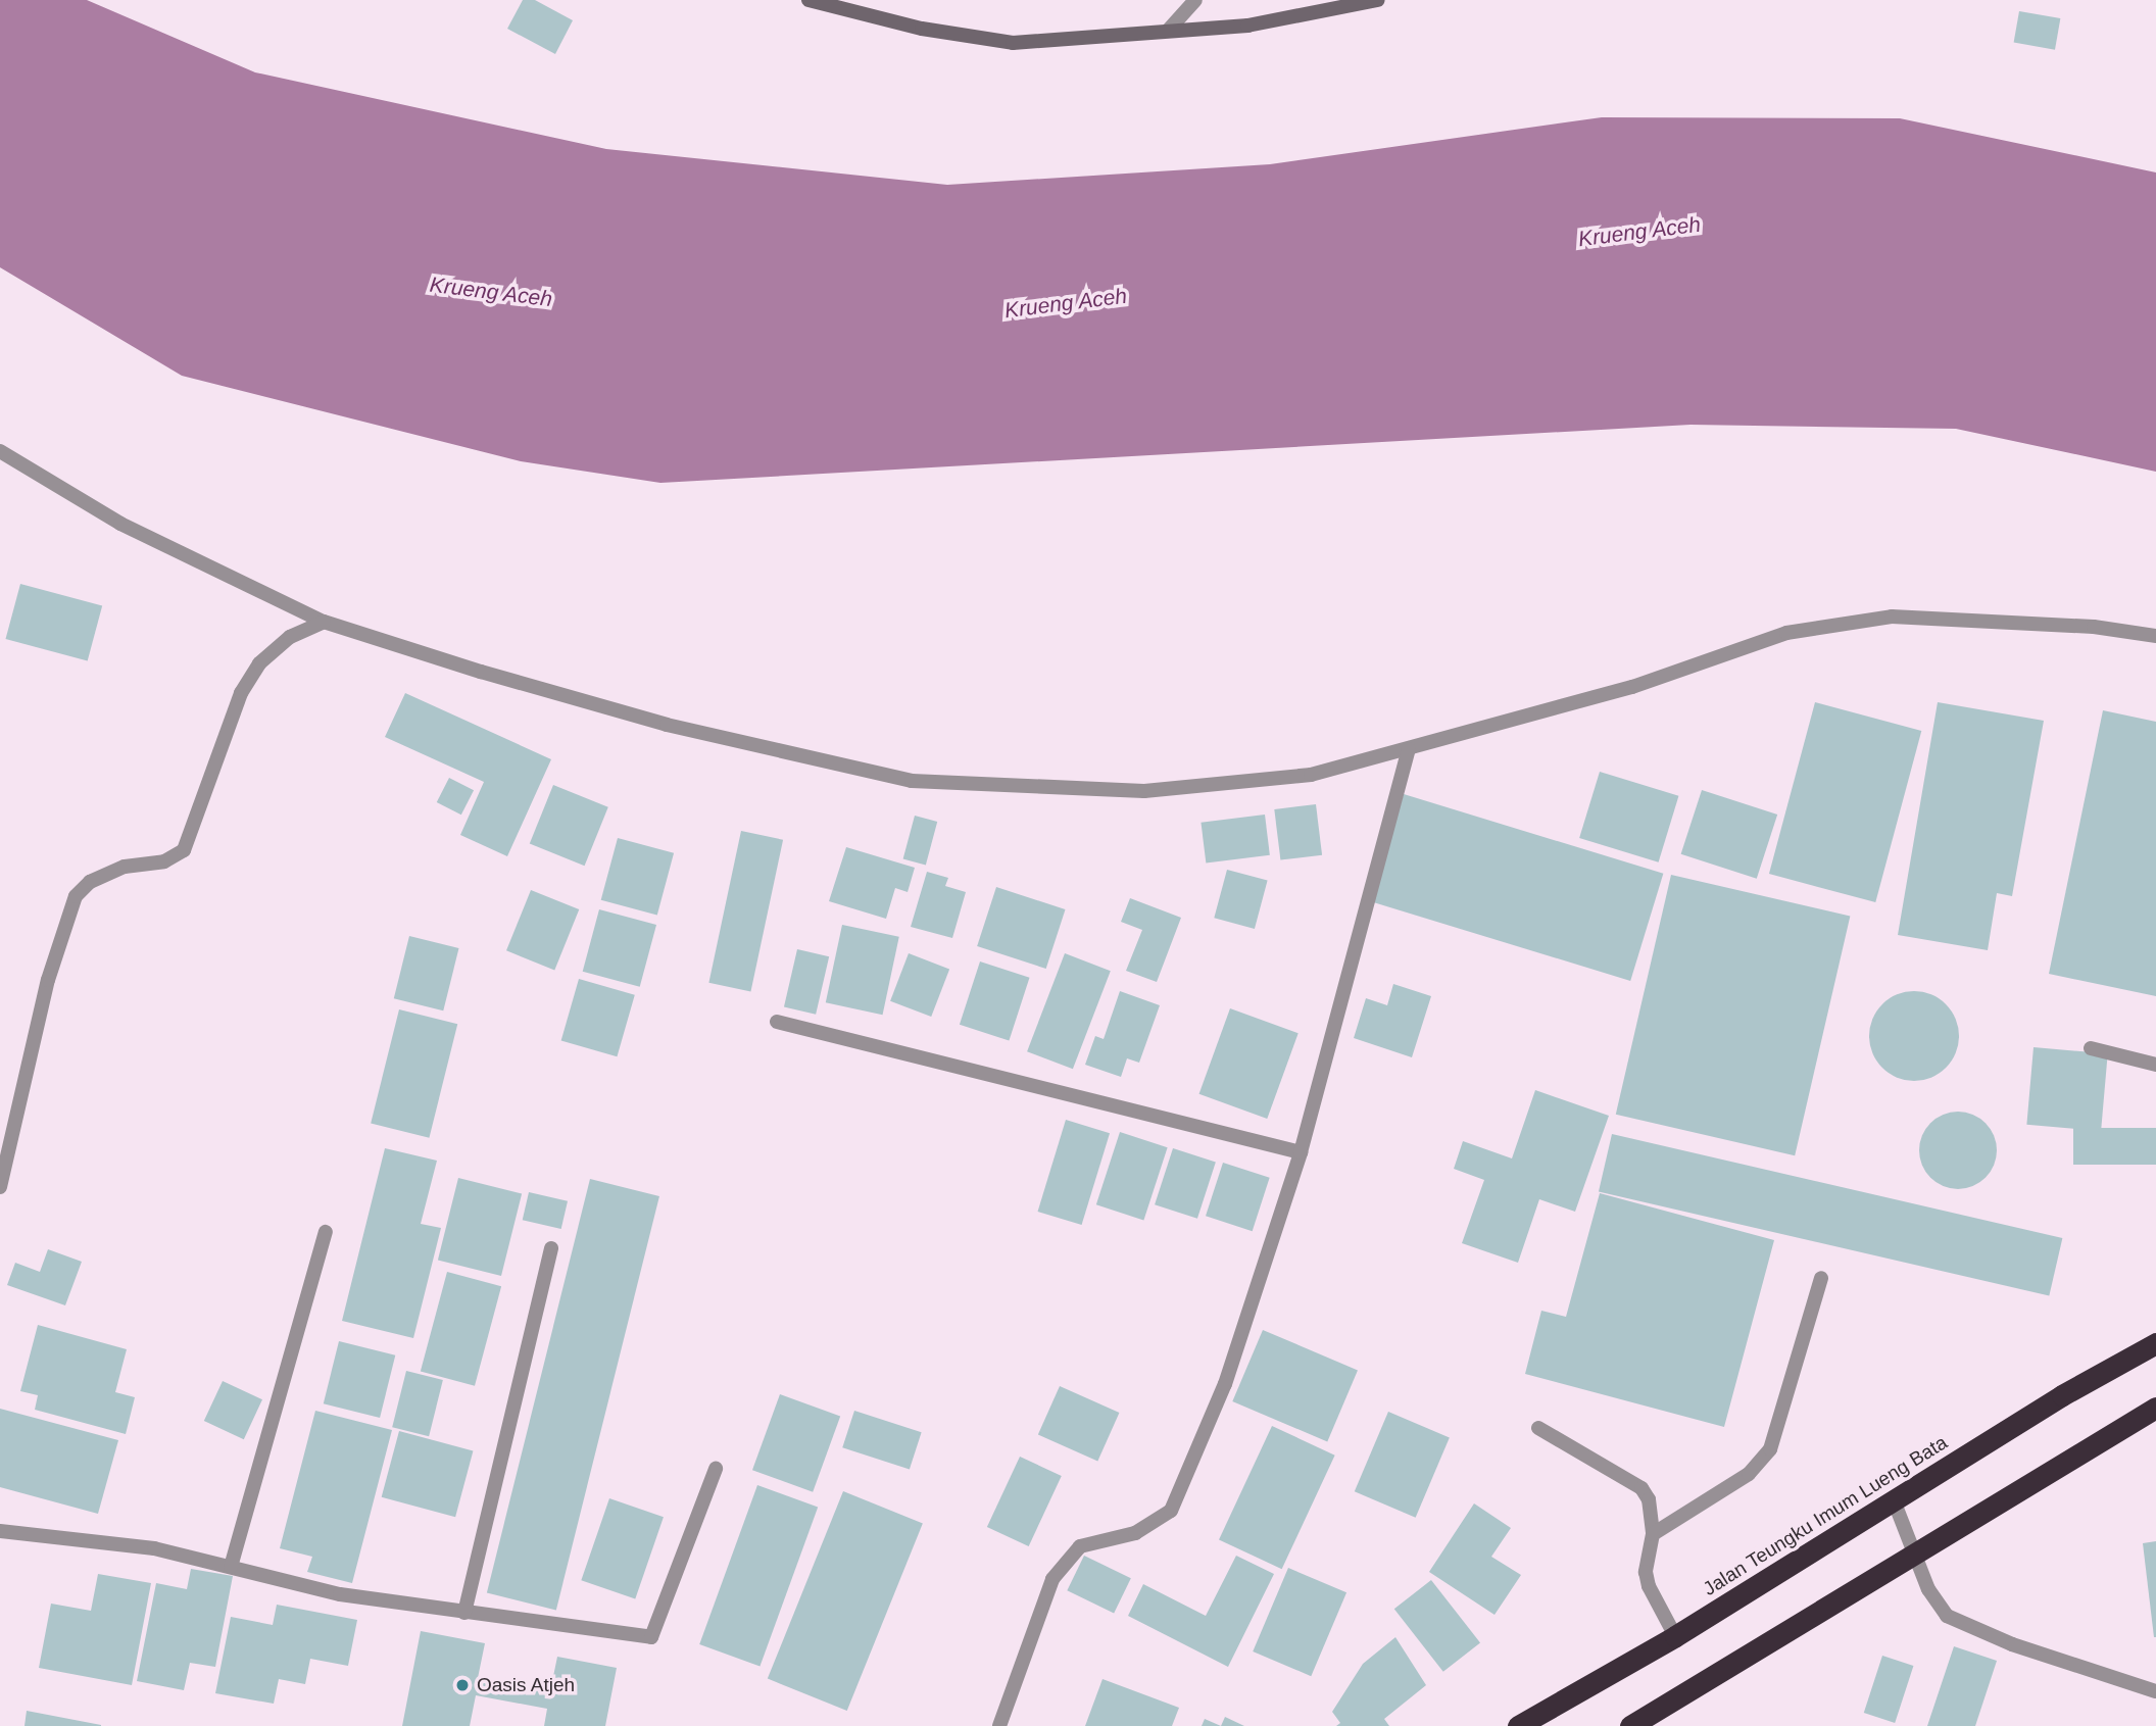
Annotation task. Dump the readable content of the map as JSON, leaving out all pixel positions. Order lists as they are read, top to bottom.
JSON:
{
  "streets": {
    "highway": ["Jalan Teungku Imum Lueng Bata"]
  },
  "water": ["Krueng Aceh"],
  "places": ["Oasis Atjeh"]
}
